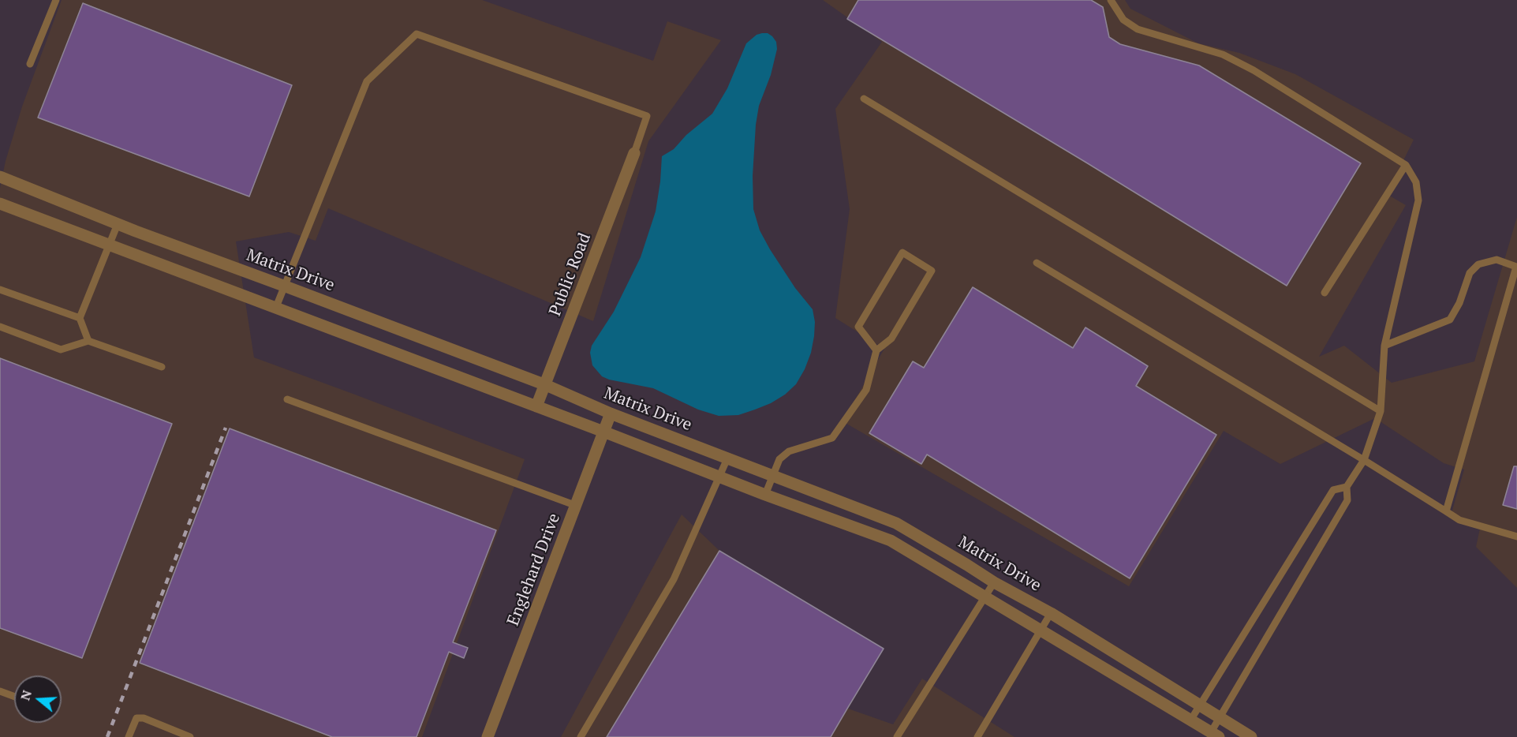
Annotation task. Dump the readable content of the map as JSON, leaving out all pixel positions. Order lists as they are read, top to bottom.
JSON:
{
  "streets": {
    "street": ["Matrix Drive", "Public Road", "Englehard Drive"]
  },
  "crossings": [
    ["Matrix Drive", "Public Road"],
    ["Matrix Drive", "Englehard Drive"]
  ],
  "north": "left"
}
